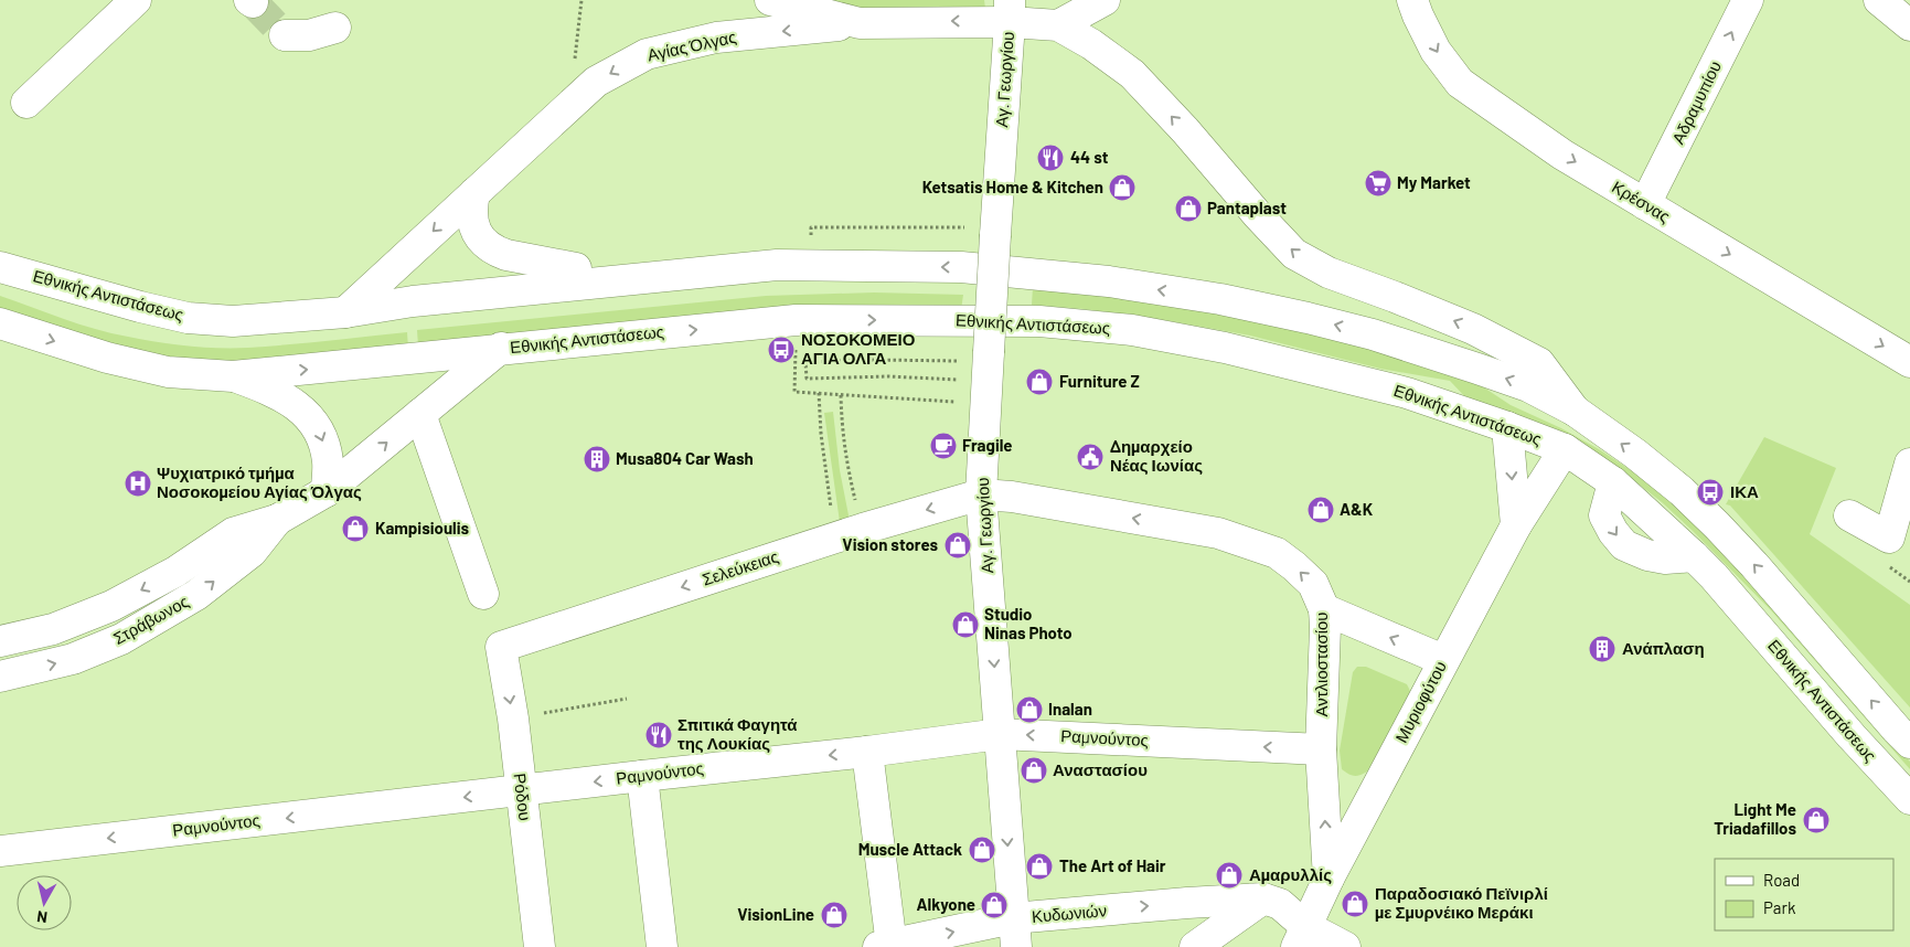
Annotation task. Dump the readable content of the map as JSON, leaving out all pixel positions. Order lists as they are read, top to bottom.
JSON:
{
  "streets": {
    "street": [
      "Αγίας Όλγας",
      "Αγ. Γεωργίου",
      "Αδραμυπίου",
      "Κρέσνας",
      "Εθνικής Αντιστάσεως",
      "Σελεύκειας",
      "Στράβωνος",
      "Αντλιοστασίου",
      "Μυριοφύτου",
      "Ραμνούντος",
      "Ρόδου",
      "Κυδωνιών"
    ]
  },
  "crossings": [
    ["Αγίας Όλγας", "Αγ. Γεωργίου"],
    ["Αγίας Όλγας", "Εθνικής Αντιστάσεως"],
    ["Αγ. Γεωργίου", "Σελεύκειας"],
    ["Αγ. Γεωργίου", "Αντλιοστασίου"],
    ["Αγ. Γεωργίου", "Ραμνούντος"],
    ["Αγ. Γεωργίου", "Κυδωνιών"],
    ["Αδραμυπίου", "Κρέσνας"],
    ["Εθνικής Αντιστάσεως", "Στράβωνος"],
    ["Εθνικής Αντιστάσεως", "Μυριοφύτου"],
    ["Σελεύκειας", "Αντλιοστασίου"],
    ["Σελεύκειας", "Ρόδου"],
    ["Αντλιοστασίου", "Μυριοφύτου"],
    ["Αντλιοστασίου", "Ραμνούντος"],
    ["Ραμνούντος", "Ρόδου"]
  ],
  "one_way": [
    "Αγίας Όλγας",
    "Αδραμυπίου",
    "Σελεύκειας",
    "Αντλιοστασίου",
    "Ραμνούντος",
    "Κυδωνιών"
  ],
  "places": {
    "restaurant": ["44 st", "Σπιτικά Φαγητά της Λουκίας"],
    "supermarket": ["My Market"],
    "shop": [
      "Ketsatis Home & Kitchen",
      "Pantaplast",
      "Furniture Z",
      "A&K",
      "Kampisioulis",
      "Vision stores",
      "Studio Ninas Photo",
      "Inalan",
      "Αναστασίου",
      "Light Me Triadafillos",
      "Muscle Attack",
      "The Art of Hair",
      "Αμαρυλλίς",
      "Παραδοσιακό Πεϊνιρλί με Σμυρνέικο Μεράκι",
      "Alkyone",
      "VisionLine"
    ],
    "bus stop": ["ΝΟΣΟΚΟΜΕΙΟ ΑΓΙΑ ΟΛΓΑ", "ΙΚΑ"],
    "cafe": ["Fragile"],
    "public building": ["Δημαρχείο Νέας Ιωνίας"],
    "building": ["Musa804 Car Wash", "Ανάπλαση"],
    "hospital": ["Ψυχιατρικό τμήμα Νοσοκομείου Αγίας Όλγας"]
  },
  "legend": ["Road", "Park"],
  "north": "bottom"
}
